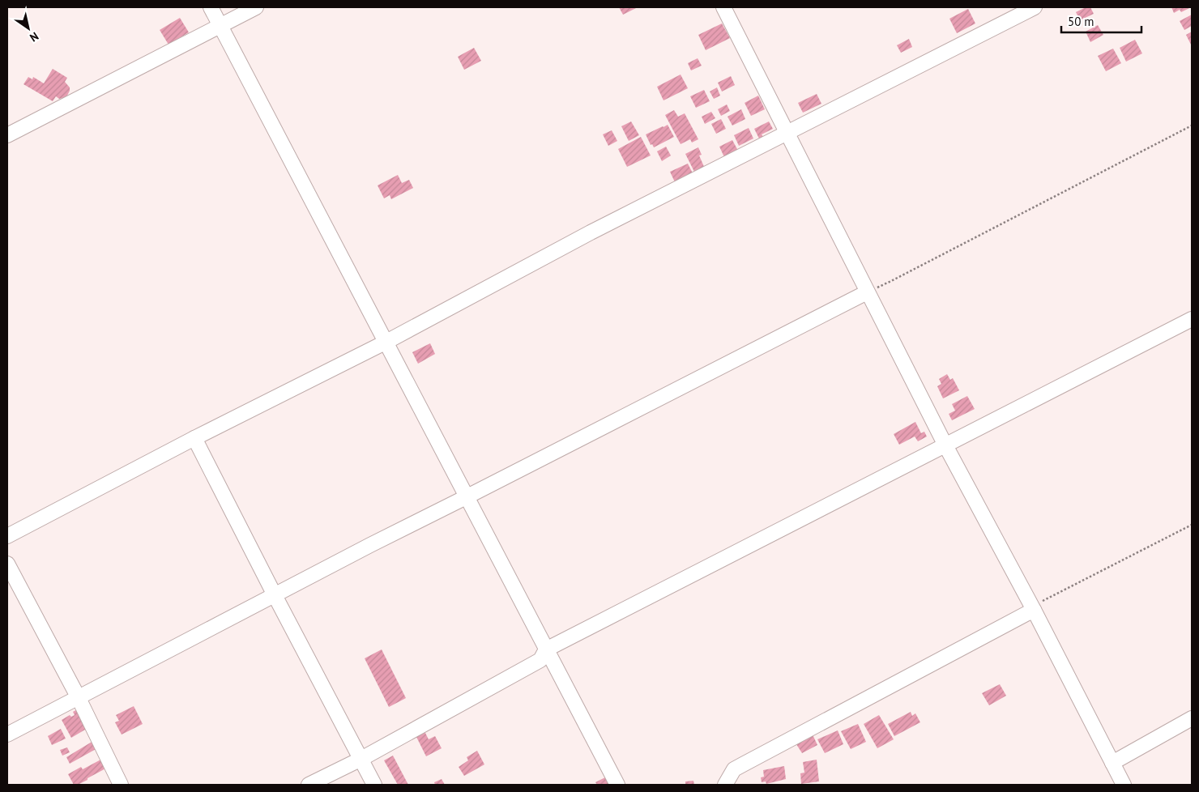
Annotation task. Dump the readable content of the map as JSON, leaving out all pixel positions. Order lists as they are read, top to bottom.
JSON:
{
  "scale_bar": "50 m",
  "north": "bottom right"
}
